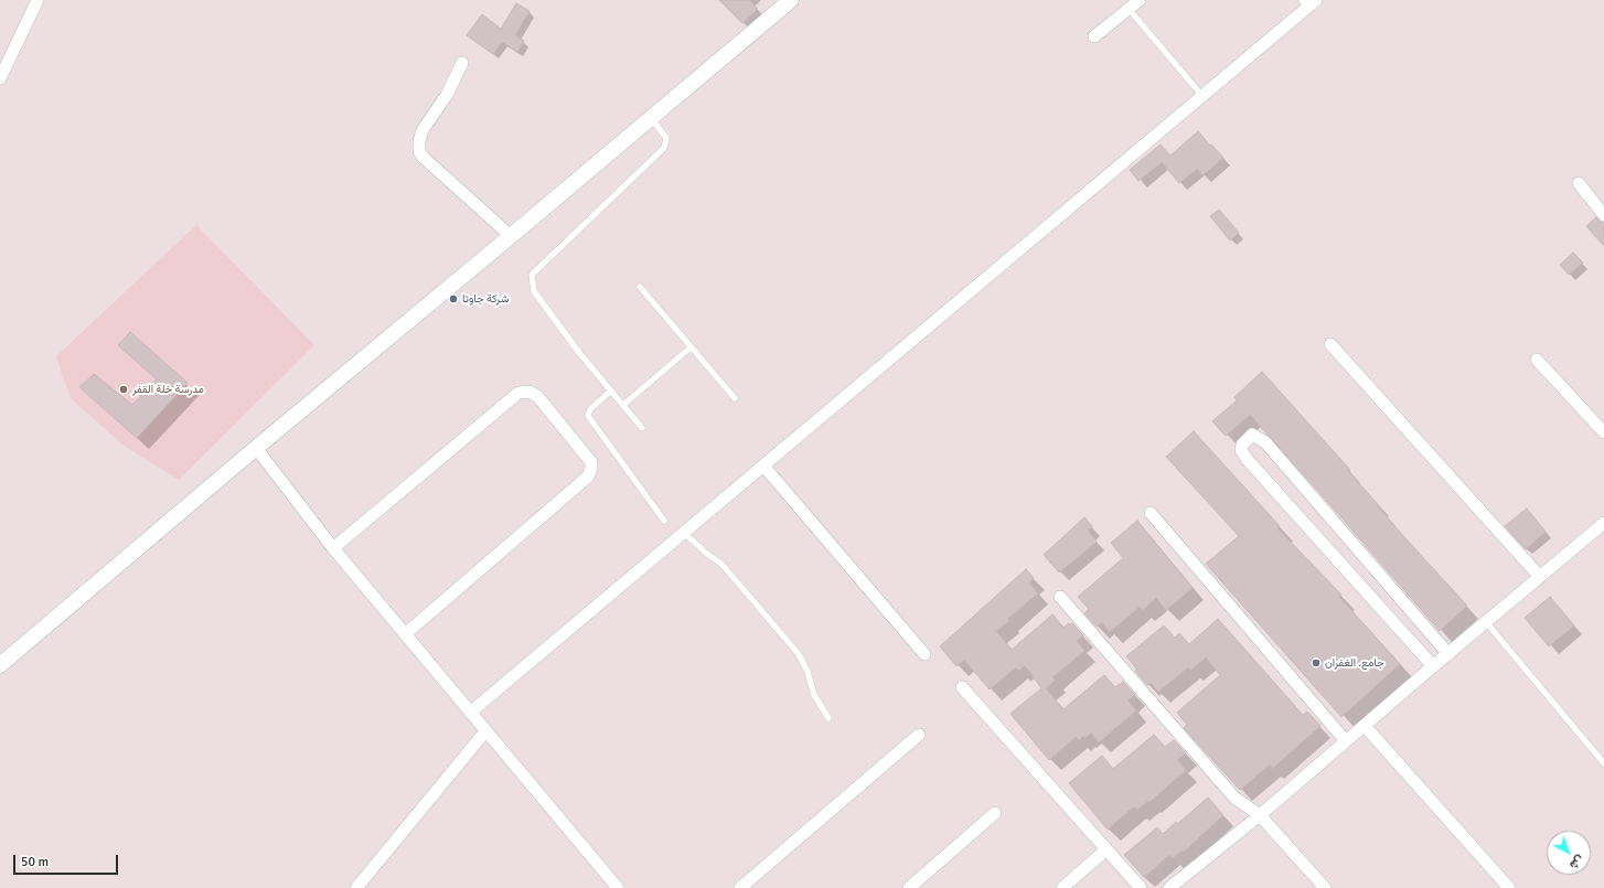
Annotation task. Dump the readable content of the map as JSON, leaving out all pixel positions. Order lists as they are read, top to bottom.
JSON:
{
  "places": ["شركة جاوتا", "مدرسة خلة القفر", "جامع. الغفران"],
  "scale_bar": "50 m",
  "north": "bottom right"
}
